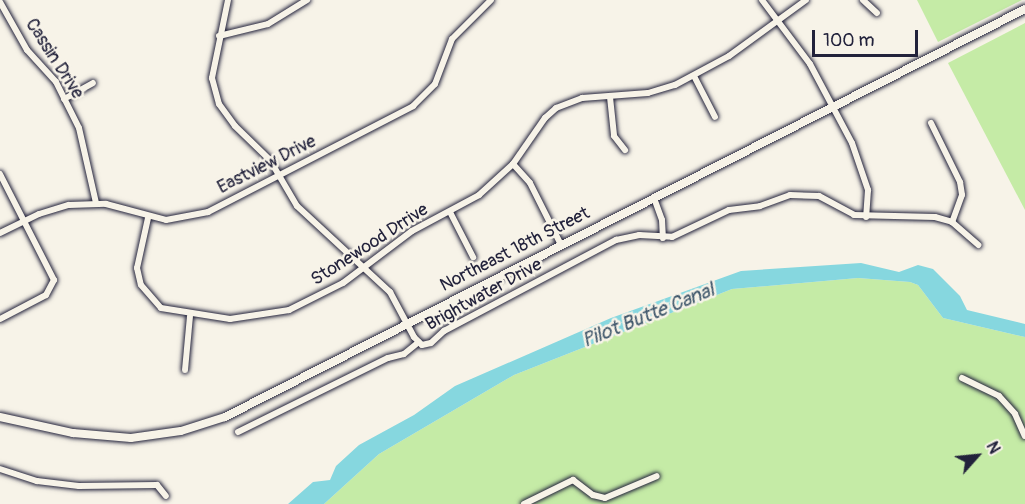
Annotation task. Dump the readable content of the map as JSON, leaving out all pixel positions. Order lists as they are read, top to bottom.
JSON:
{
  "streets": {
    "main road": ["Northeast 18th Street"],
    "street": [
      "Cassin Drive",
      "Eastview Drive",
      "Stonewood Drrive",
      "Brightwater Drive"
    ]
  },
  "crossings": [
    ["Cassin Drive", "Eastview Drive"],
    ["Eastview Drive", "Stonewood Drrive"],
    ["Eastview Drive", "Brightwater Drive"],
    ["Stonewood Drrive", "Brightwater Drive"],
    ["Northeast 18th Street", "Brightwater Drive"]
  ],
  "water": ["Pilot Butte Canal"],
  "scale_bar": "100 m",
  "north": "top right"
}
